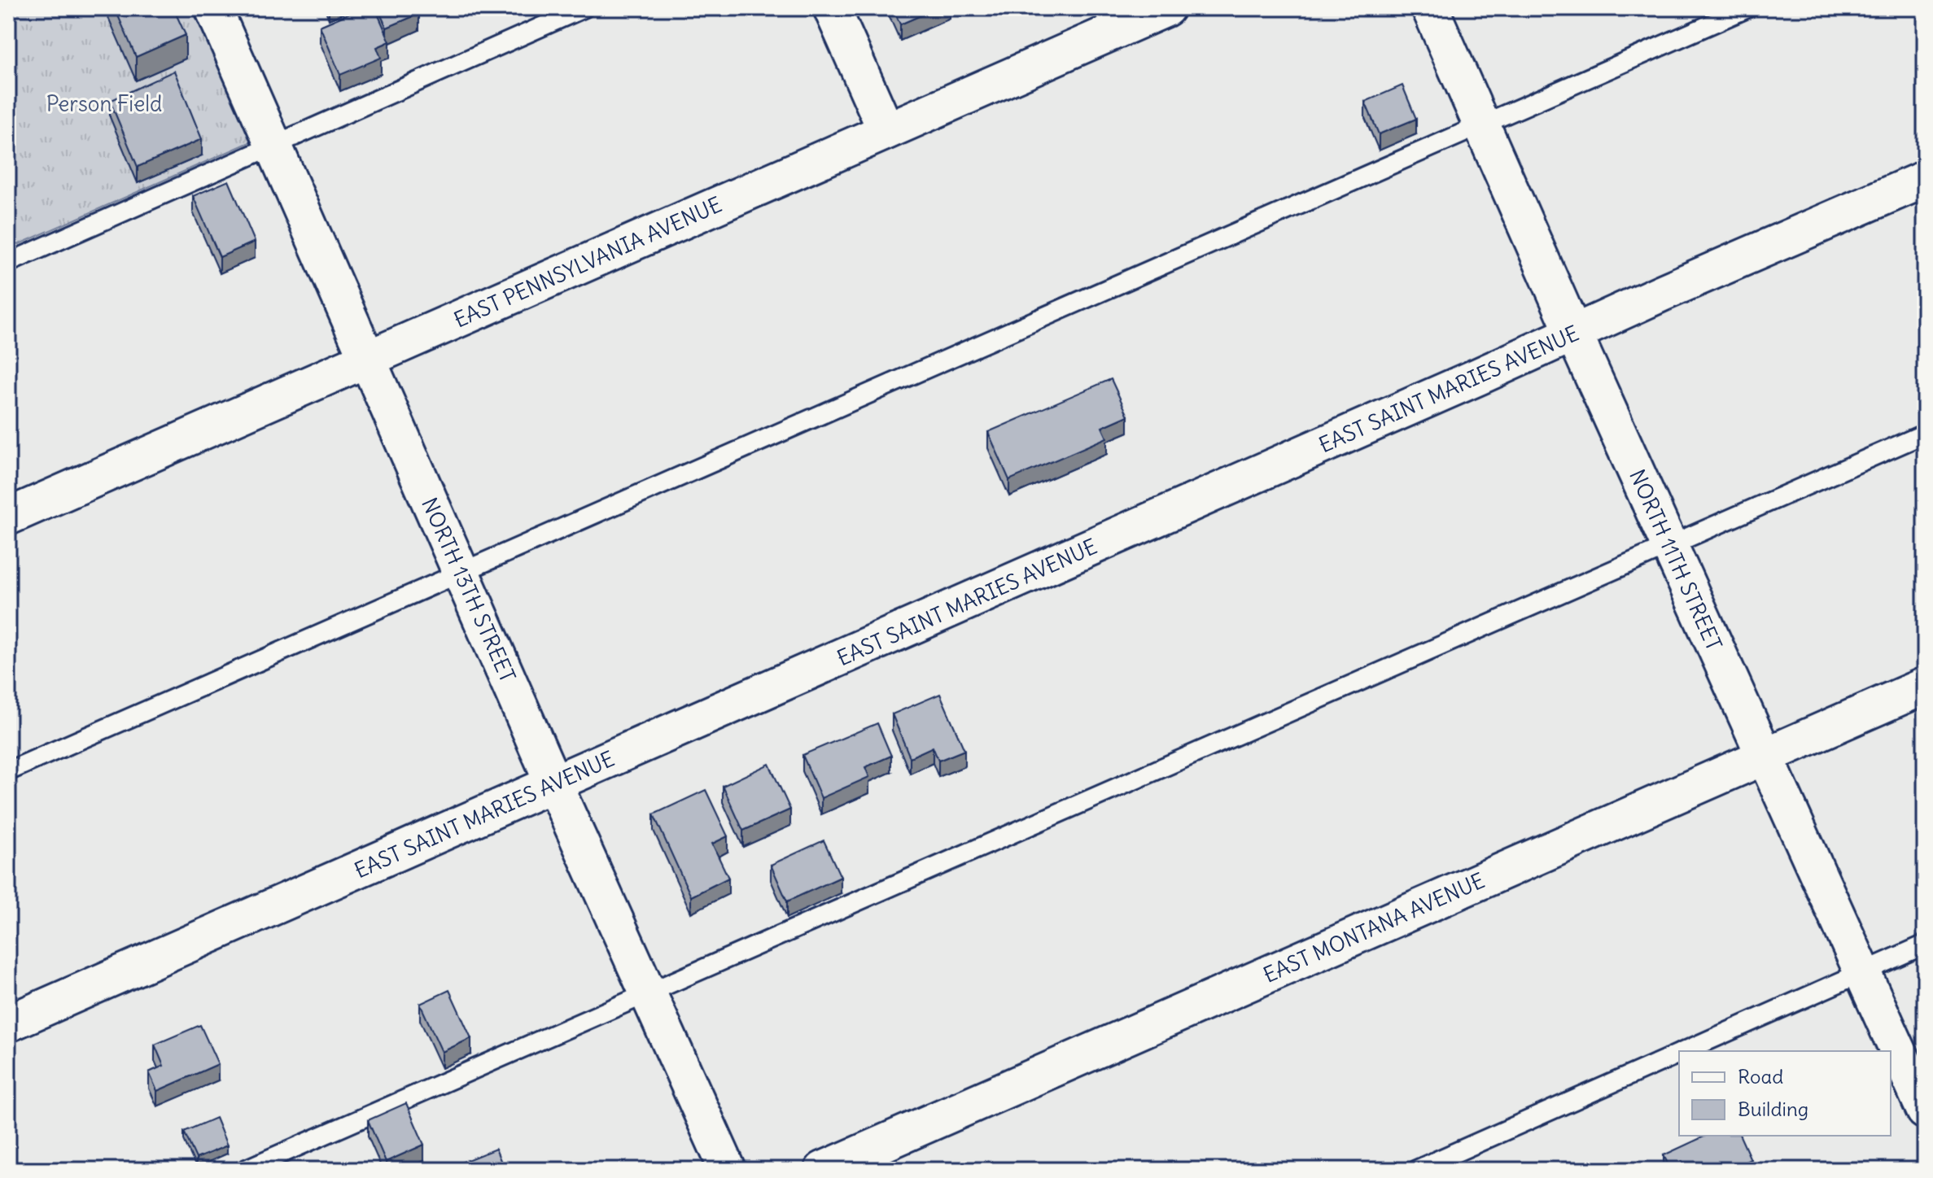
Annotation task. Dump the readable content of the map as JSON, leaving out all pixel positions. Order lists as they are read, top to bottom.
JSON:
{
  "streets": {
    "street": [
      "EAST PENNSYLVANIA AVENUE",
      "EAST SAINT MARIES AVENUE",
      "NORTH 11TH STREET",
      "NORTH 13TH STREET",
      "EAST MONTANA AVENUE"
    ]
  },
  "crossings": [
    ["EAST PENNSYLVANIA AVENUE", "NORTH 13TH STREET"],
    ["EAST SAINT MARIES AVENUE", "NORTH 11TH STREET"],
    ["EAST SAINT MARIES AVENUE", "NORTH 13TH STREET"],
    ["NORTH 11TH STREET", "EAST MONTANA AVENUE"]
  ],
  "parks": ["Person Field"],
  "legend": ["Road", "Building"]
}
